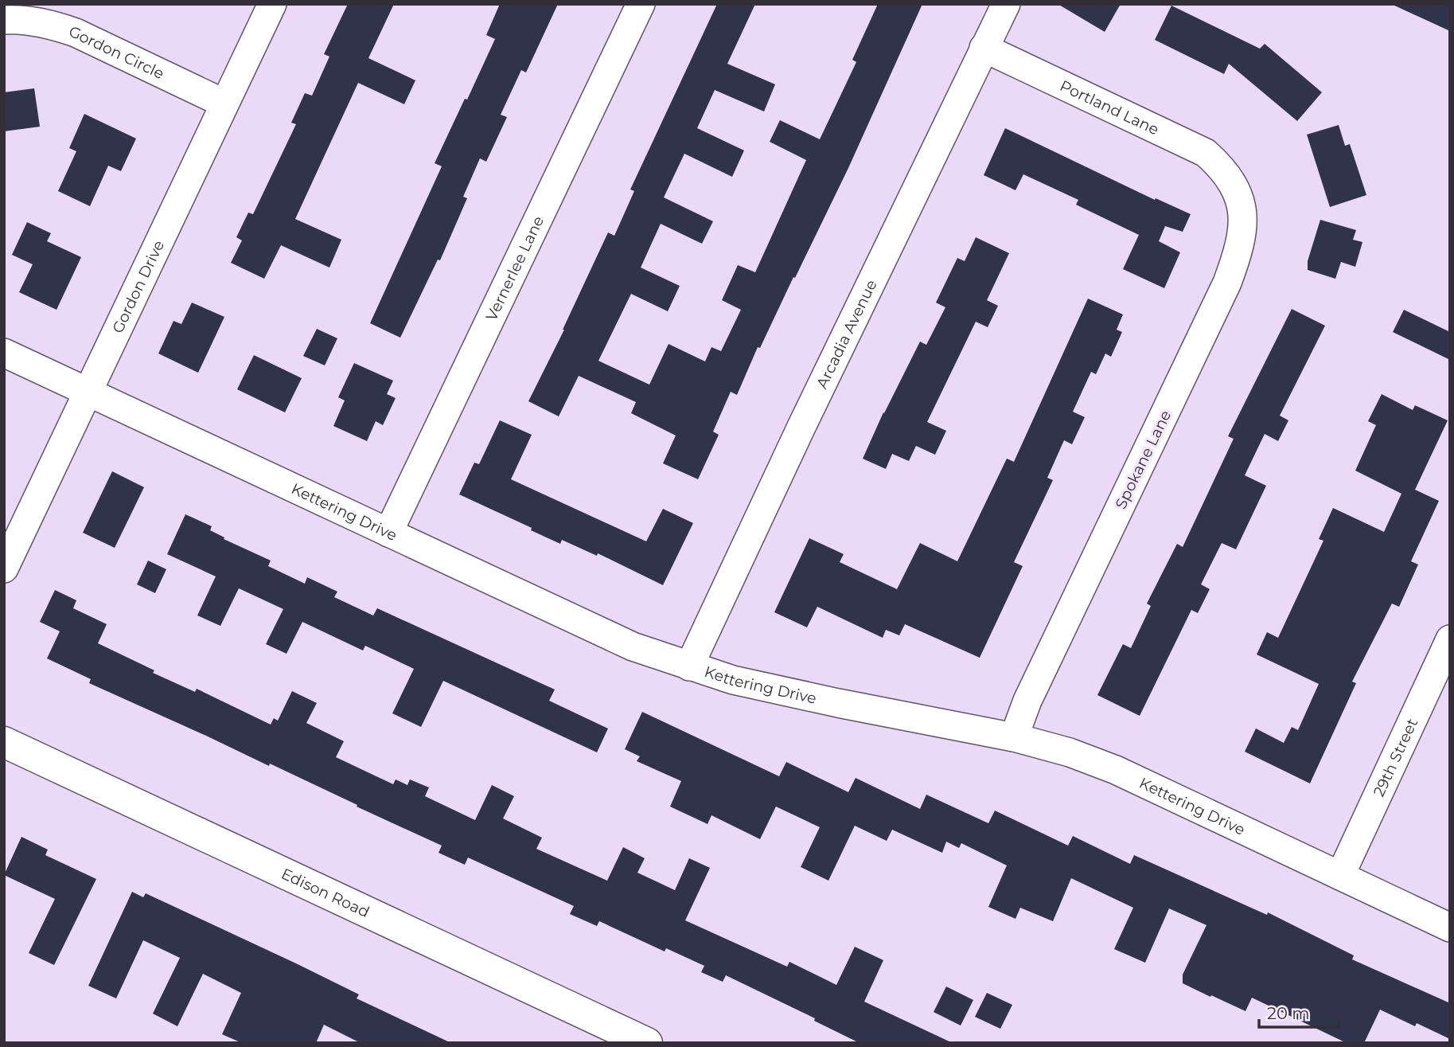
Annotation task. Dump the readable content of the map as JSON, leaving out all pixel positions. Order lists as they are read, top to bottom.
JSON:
{
  "streets": {
    "main road": ["Edison Road"],
    "street": [
      "Gordon Circle",
      "Portland Lane",
      "Vernerlee Lane",
      "Gordon Drive",
      "Arcadia Avenue",
      "Spokane Lane",
      "Kettering Drive",
      "29th Street"
    ]
  },
  "crossings": [
    ["Gordon Circle", "Gordon Drive"],
    ["Portland Lane", "Arcadia Avenue"],
    ["Portland Lane", "Spokane Lane"],
    ["Vernerlee Lane", "Kettering Drive"],
    ["Gordon Drive", "Kettering Drive"],
    ["Arcadia Avenue", "Kettering Drive"],
    ["Spokane Lane", "Kettering Drive"],
    ["Kettering Drive", "29th Street"]
  ],
  "scale_bar": "20 m"
}
